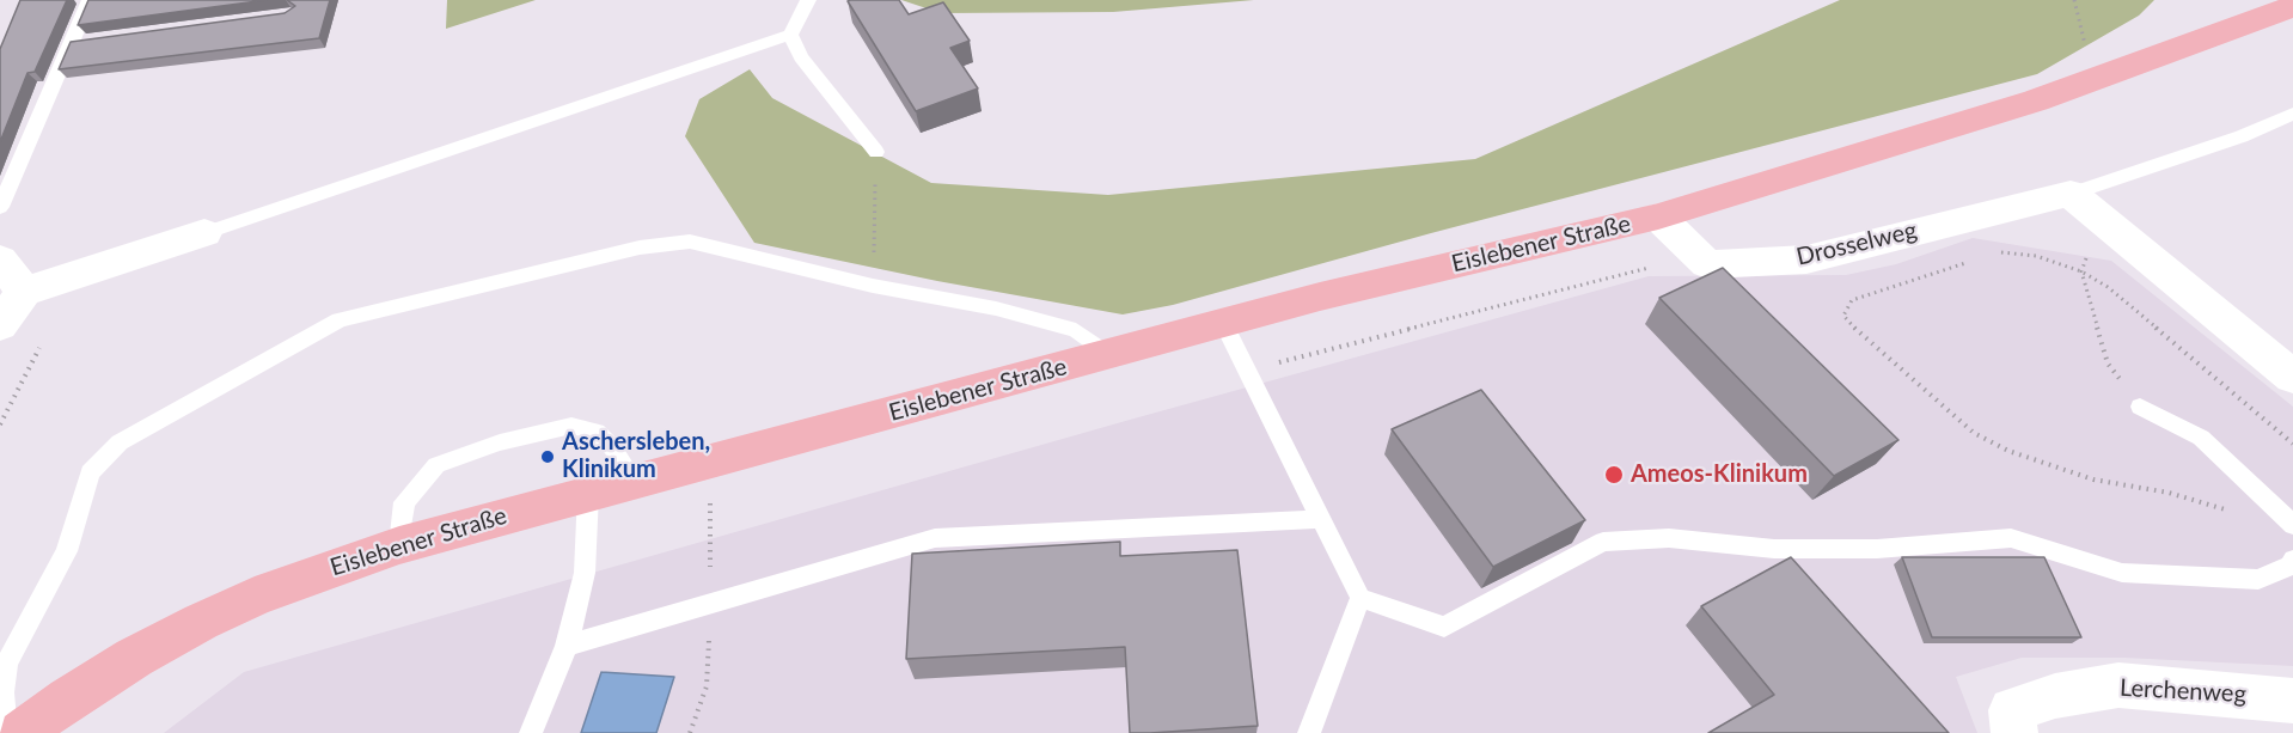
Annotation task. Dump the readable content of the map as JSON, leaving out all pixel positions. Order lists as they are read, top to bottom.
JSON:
{
  "streets": {
    "main road": ["Eislebener Straße"],
    "street": ["Drosselweg", "Lerchenweg"]
  },
  "places": ["Aschersleben, Klinikum", "Ameos-Klinikum"]
}
